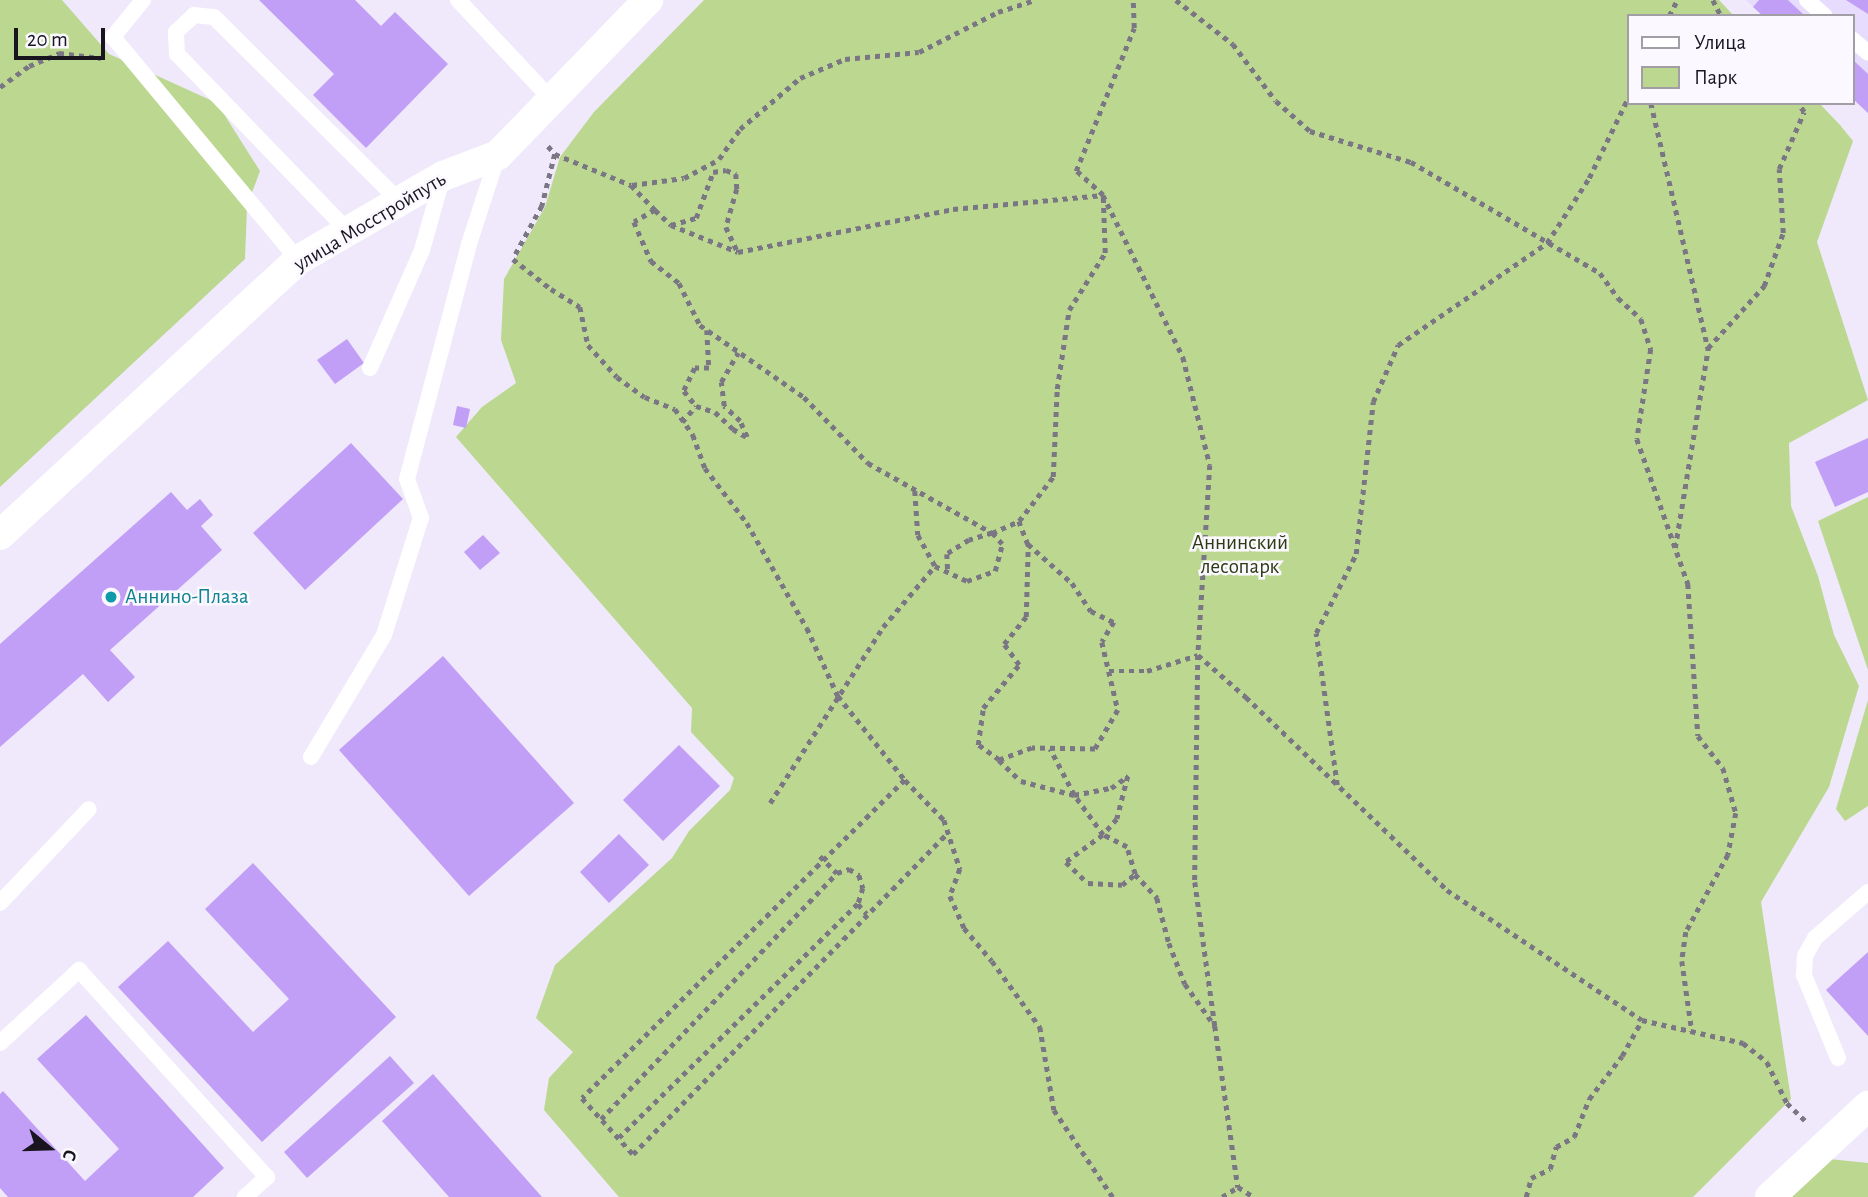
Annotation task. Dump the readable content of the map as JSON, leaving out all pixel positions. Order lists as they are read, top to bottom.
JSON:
{
  "streets": {
    "street": ["улица Мосстройпуть"]
  },
  "parks": ["Аннинский лесопарк"],
  "places": ["Аннино-Плаза"],
  "legend": ["Улица", "Парк"],
  "scale_bar": "20 m",
  "north": "right"
}
